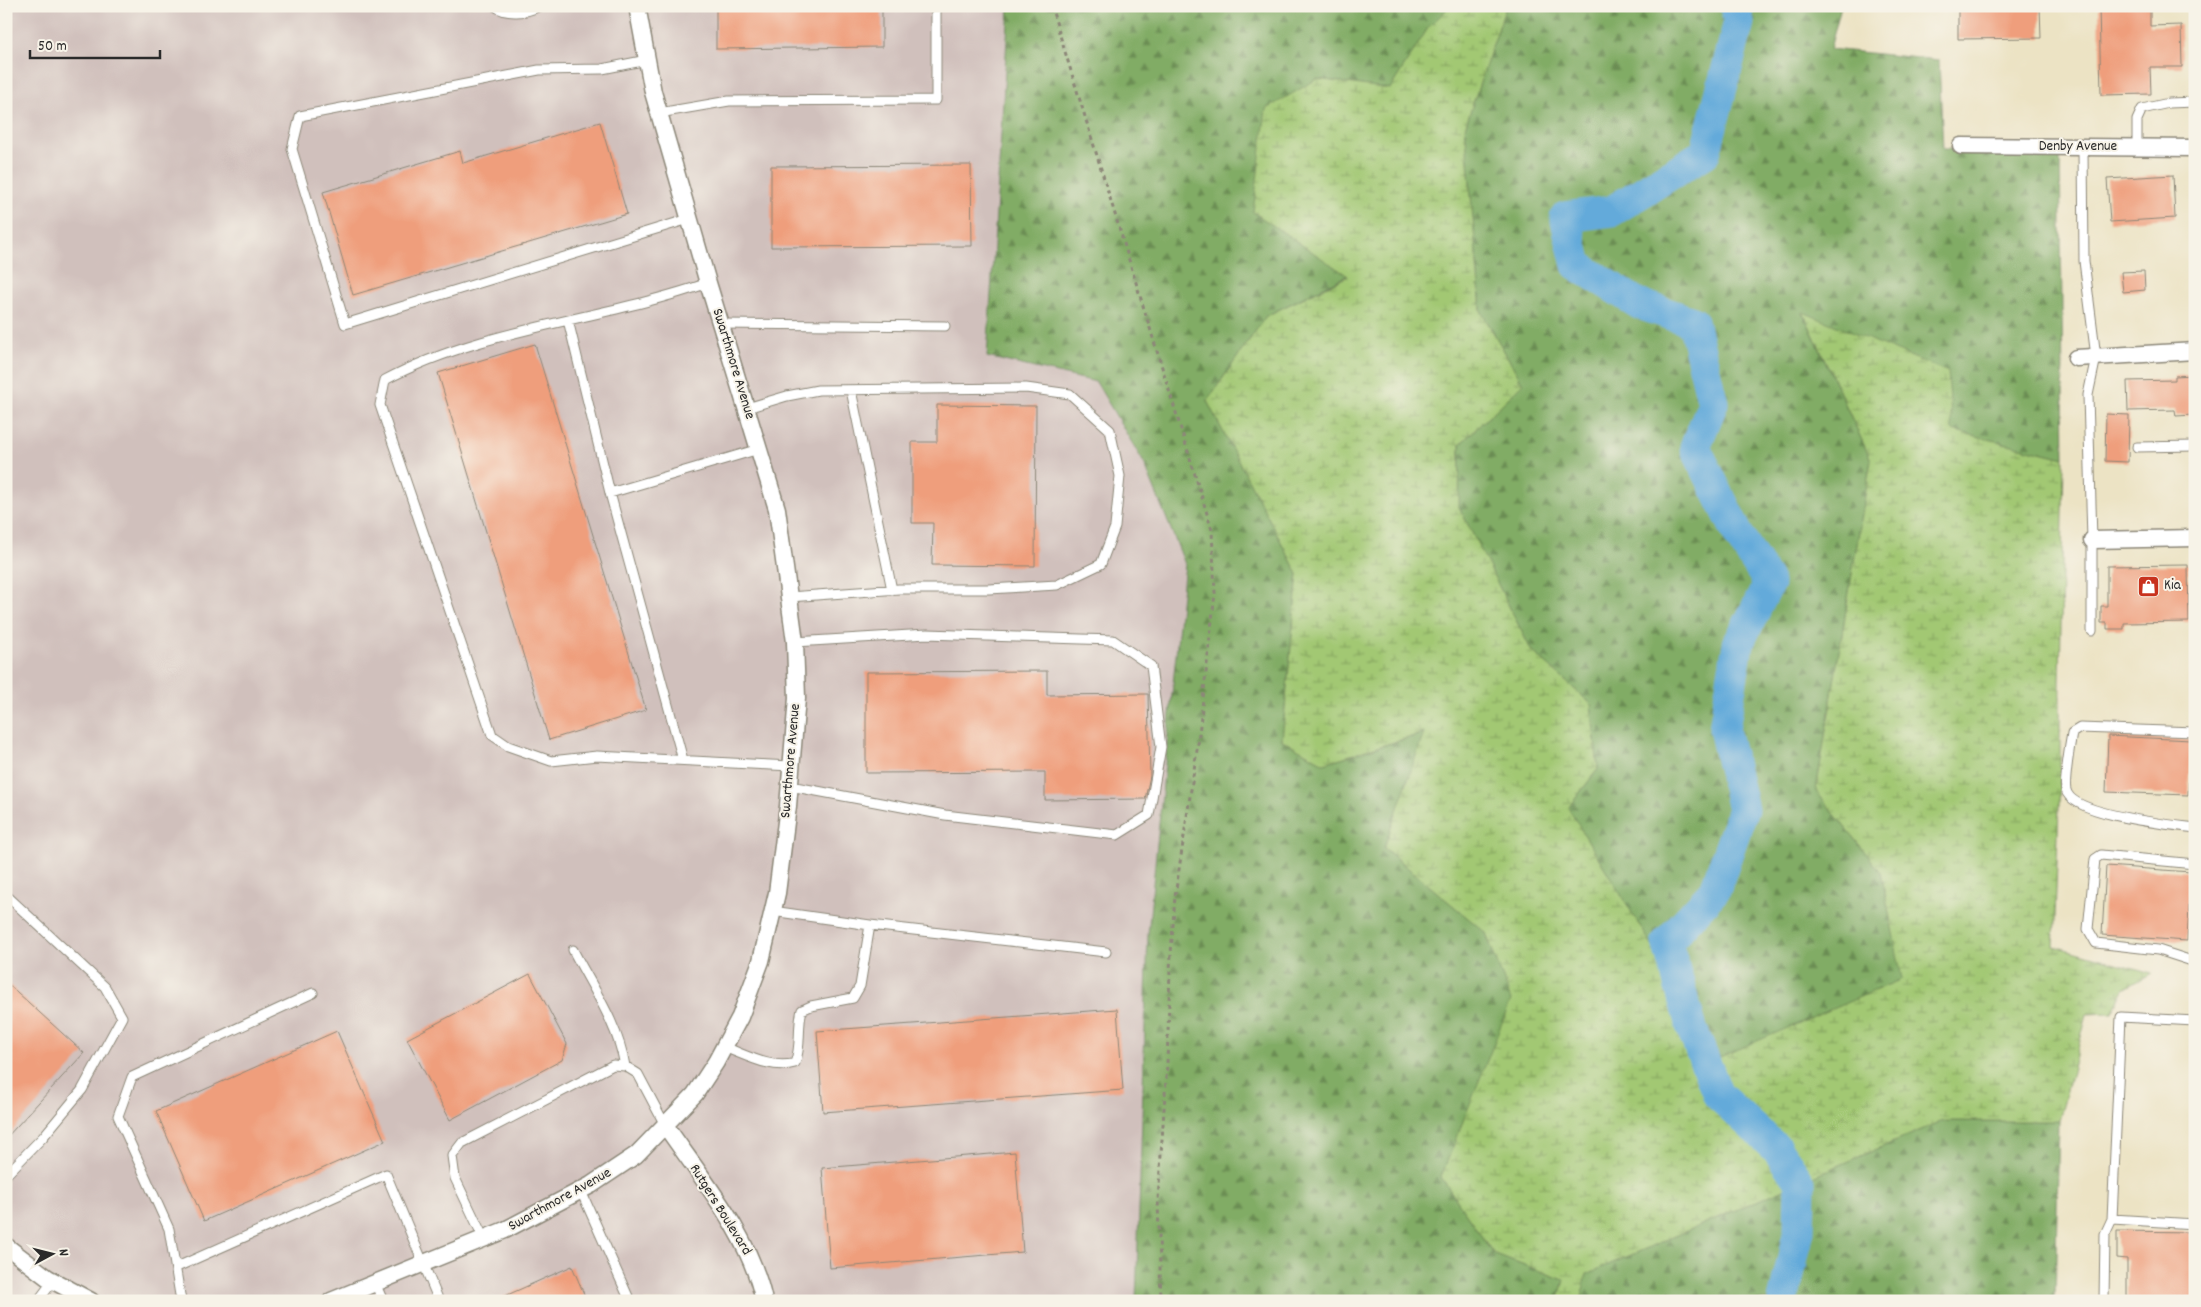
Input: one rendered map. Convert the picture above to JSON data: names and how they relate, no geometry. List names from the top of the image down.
{
  "streets": {
    "street": ["Denby Avenue", "Swarthmore Avenue", "Rutgers Boulevard"]
  },
  "crossings": [
    ["Swarthmore Avenue", "Rutgers Boulevard"]
  ],
  "places": {
    "shop": ["Kia"]
  },
  "scale_bar": "50 m",
  "north": "right"
}
